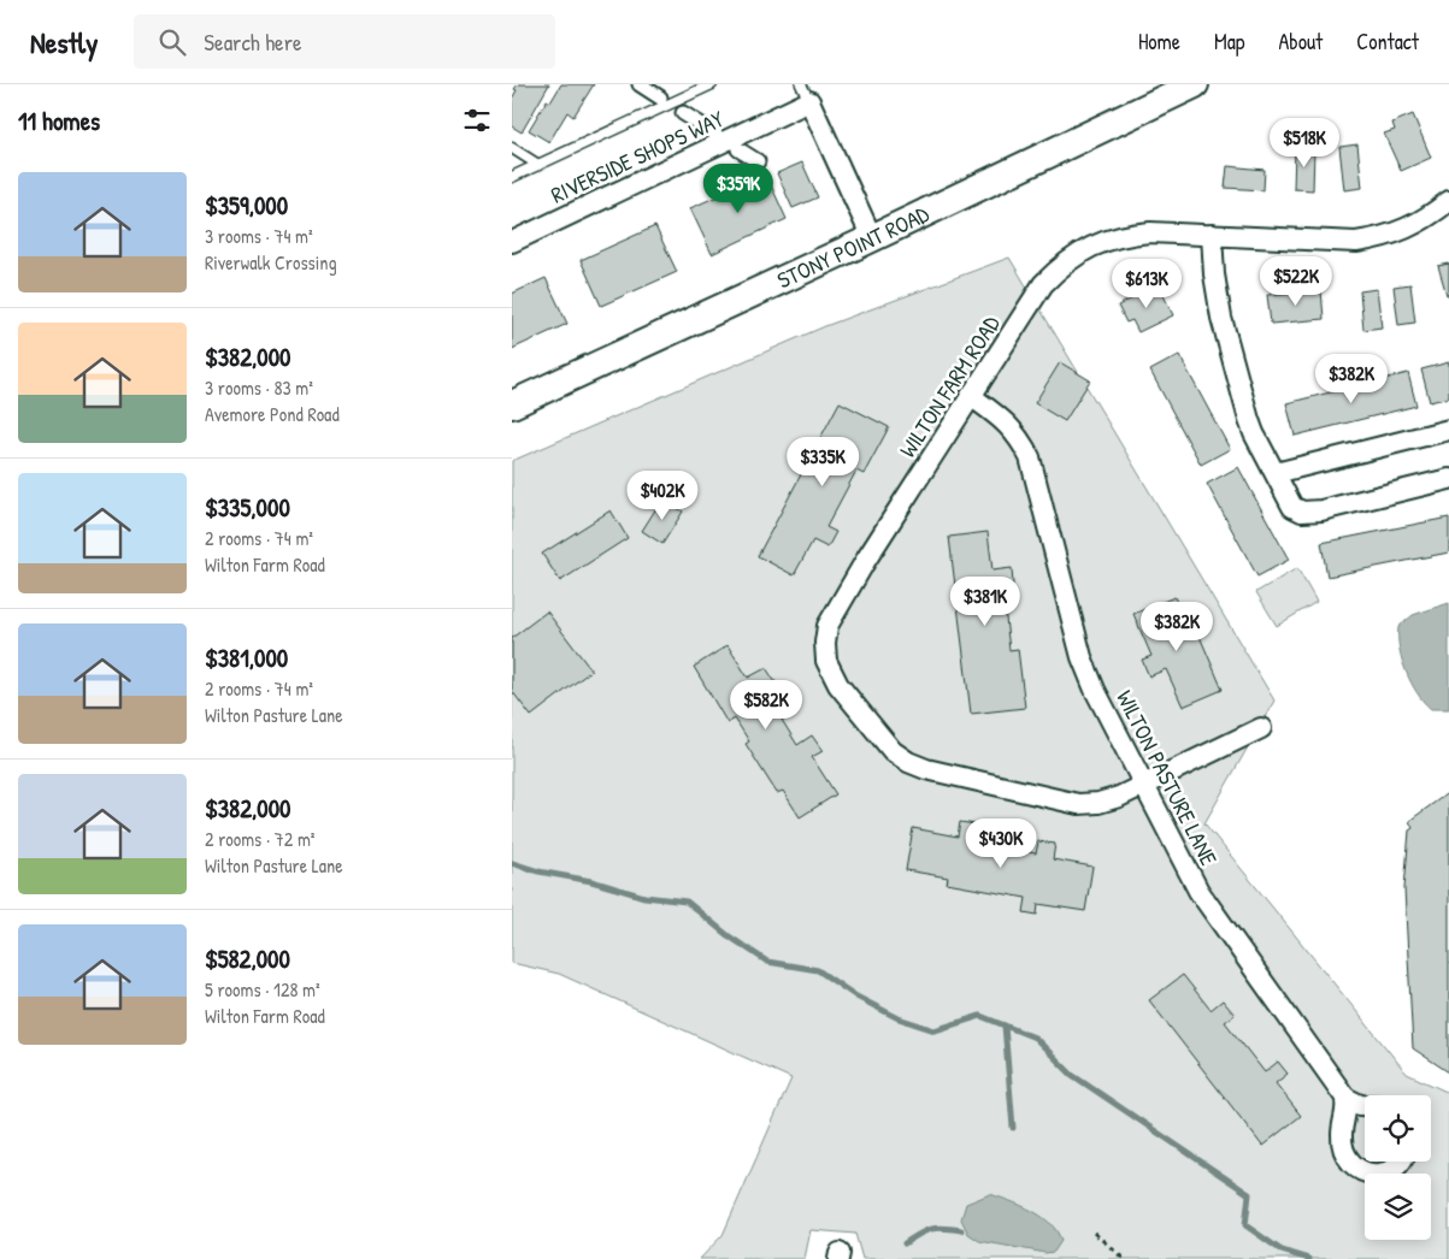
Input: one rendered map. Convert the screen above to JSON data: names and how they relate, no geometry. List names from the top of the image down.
{
  "streets": {
    "main road": ["STONY POINT ROAD"],
    "street": ["RIVERSIDE SHOPS WAY", "WILTON FARM ROAD", "WILTON PASTURE LANE"]
  },
  "crossings": [
    ["RIVERSIDE SHOPS WAY", "STONY POINT ROAD"],
    ["WILTON FARM ROAD", "WILTON PASTURE LANE"]
  ],
  "page": {
    "header": "Nestly",
    "search": "Search here",
    "nav": [
      "Home",
      "Map",
      "About",
      "Contact"
    ],
    "heading": "11 homes",
    "price": [
      "$518K",
      "$359K",
      "$522K",
      "$613K",
      "$382K",
      "$335K",
      "$402K",
      "$381K",
      "$382K",
      "$582K",
      "$430K"
    ],
    "list": [
      {
        "name": "$359,000",
        "note": "3 rooms · 74 m² · Riverwalk Crossing"
      },
      {
        "name": "$382,000",
        "note": "3 rooms · 83 m² · Avemore Pond Road"
      },
      {
        "name": "$335,000",
        "note": "2 rooms · 74 m² · Wilton Farm Road"
      },
      {
        "name": "$381,000",
        "note": "2 rooms · 74 m² · Wilton Pasture Lane"
      },
      {
        "name": "$382,000",
        "note": "2 rooms · 72 m² · Wilton Pasture Lane"
      },
      {
        "name": "$582,000",
        "note": "5 rooms · 128 m² · Wilton Farm Road"
      }
    ]
  }
}
